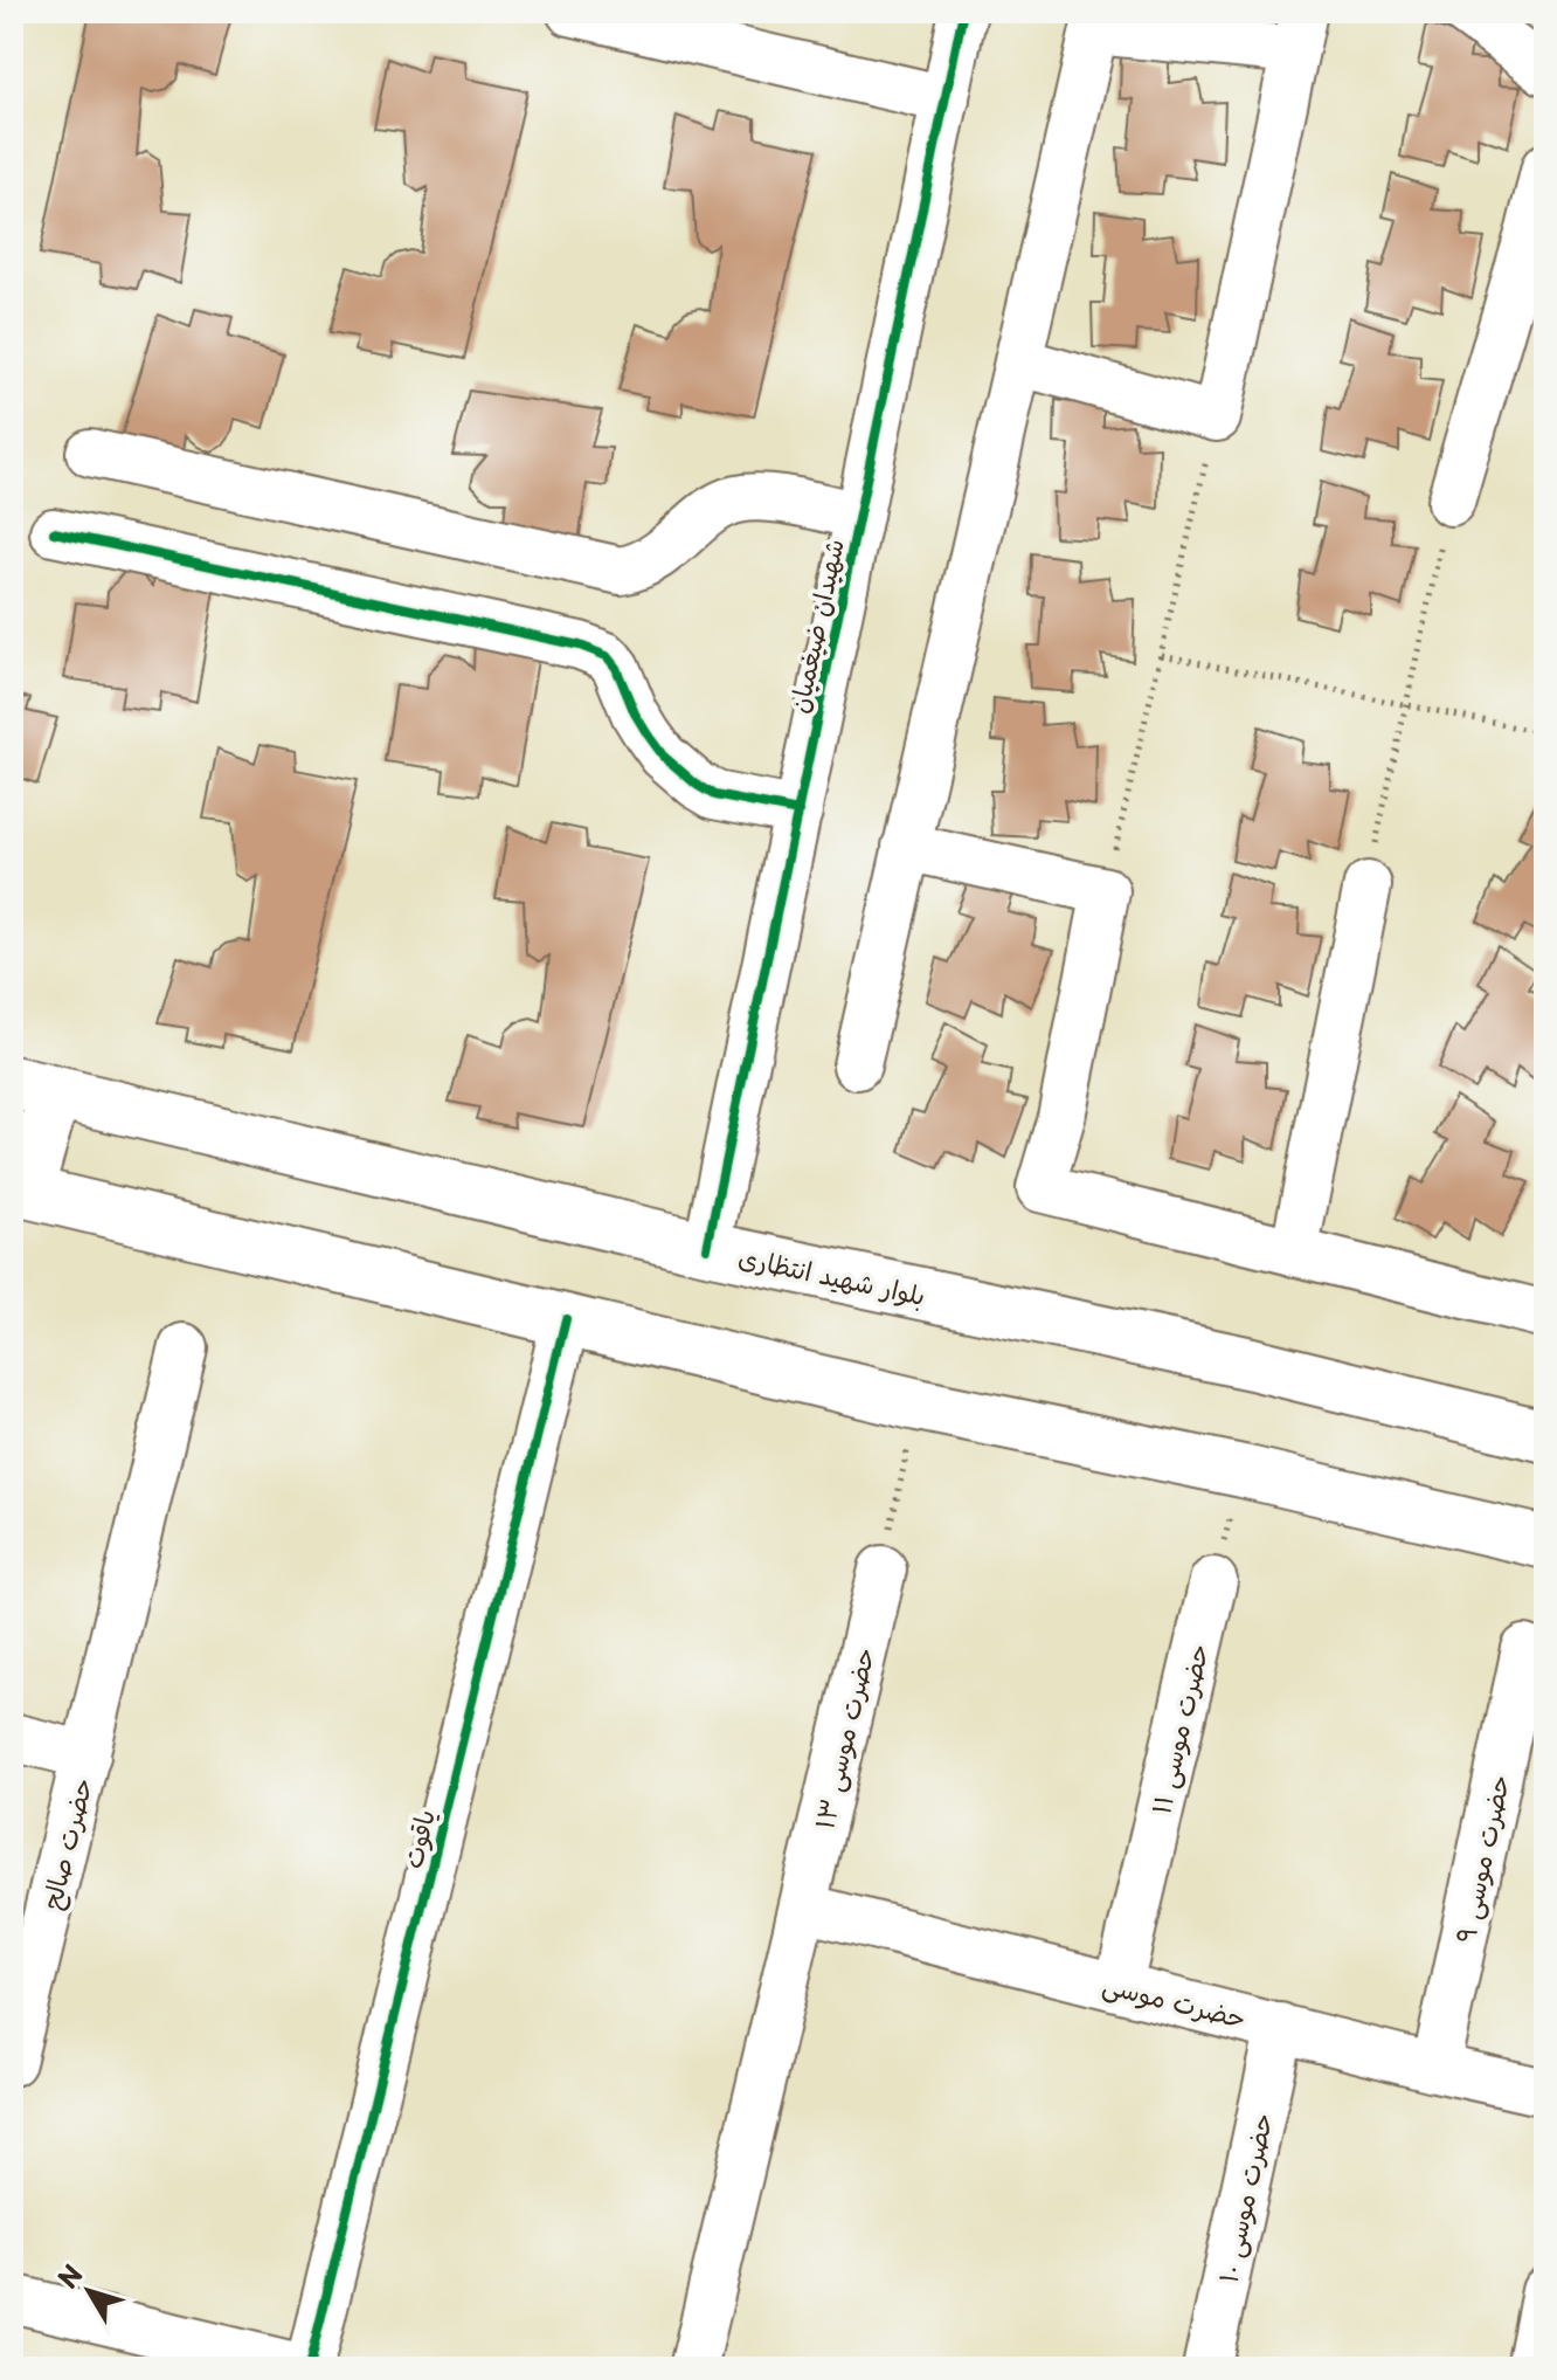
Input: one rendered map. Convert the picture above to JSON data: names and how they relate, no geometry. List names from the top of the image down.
{
  "streets": {
    "main road": ["بلوار شهید انتظاری"],
    "street": [
      "شهیدان ضیغمیان",
      "حضرت موسی ۱۱",
      "حضرت موسی ۱۳",
      "یاقوت",
      "حضرت صالح",
      "حضرت موسی ۹",
      "حضرت موسی",
      "حضرت موسی ۱۰"
    ]
  },
  "crossings": [
    ["شهیدان ضیغمیان", "بلوار شهید انتظاری"],
    ["حضرت موسی ۱۱", "حضرت موسی"],
    ["حضرت موسی ۱۳", "حضرت موسی"],
    ["حضرت موسی ۹", "حضرت موسی"],
    ["حضرت موسی", "حضرت موسی ۱۰"]
  ],
  "north": "top left"
}
